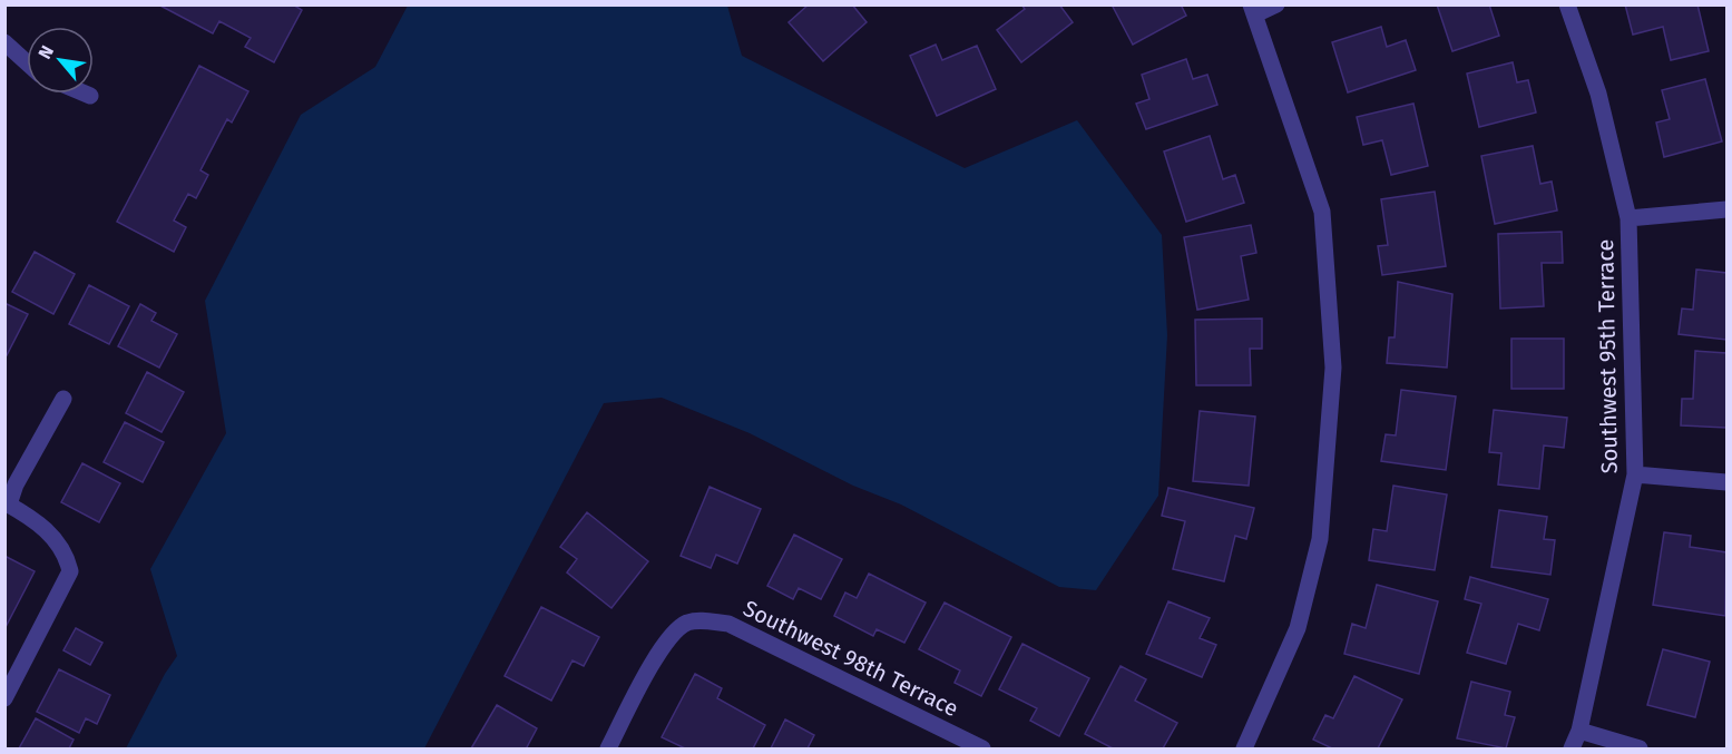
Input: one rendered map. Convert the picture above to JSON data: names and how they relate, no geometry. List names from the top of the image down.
{
  "streets": {
    "street": ["Southwest 95th Terrace", "Southwest 98th Terrace"]
  },
  "north": "top left"
}
